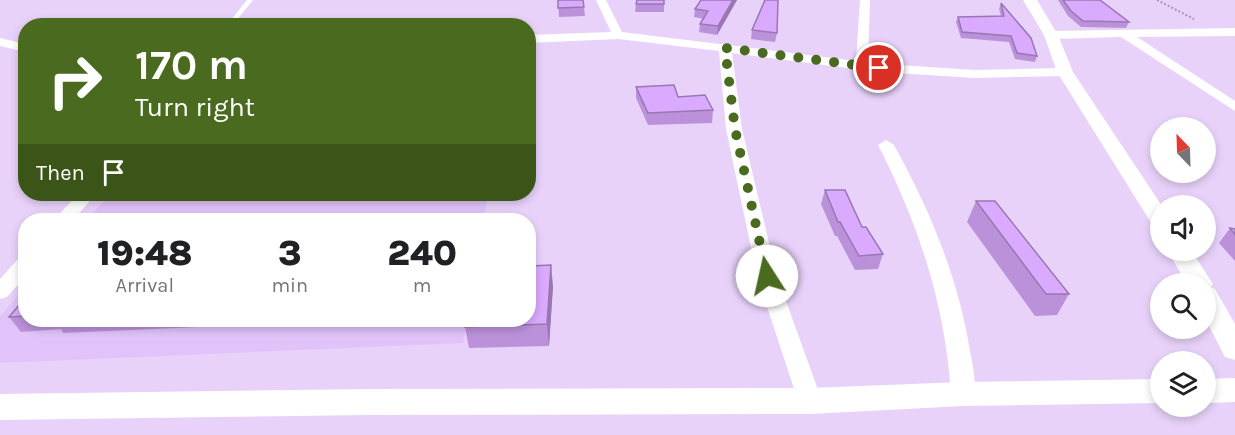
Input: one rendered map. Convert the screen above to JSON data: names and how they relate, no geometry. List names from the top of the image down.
{
  "north": "top left",
  "page": {
    "turn": ["170 m", "Turn right"],
    "then": "Then",
    "eta": [
      "19:48",
      "Arrival",
      "3",
      "min",
      "240",
      "m"
    ]
  }
}
